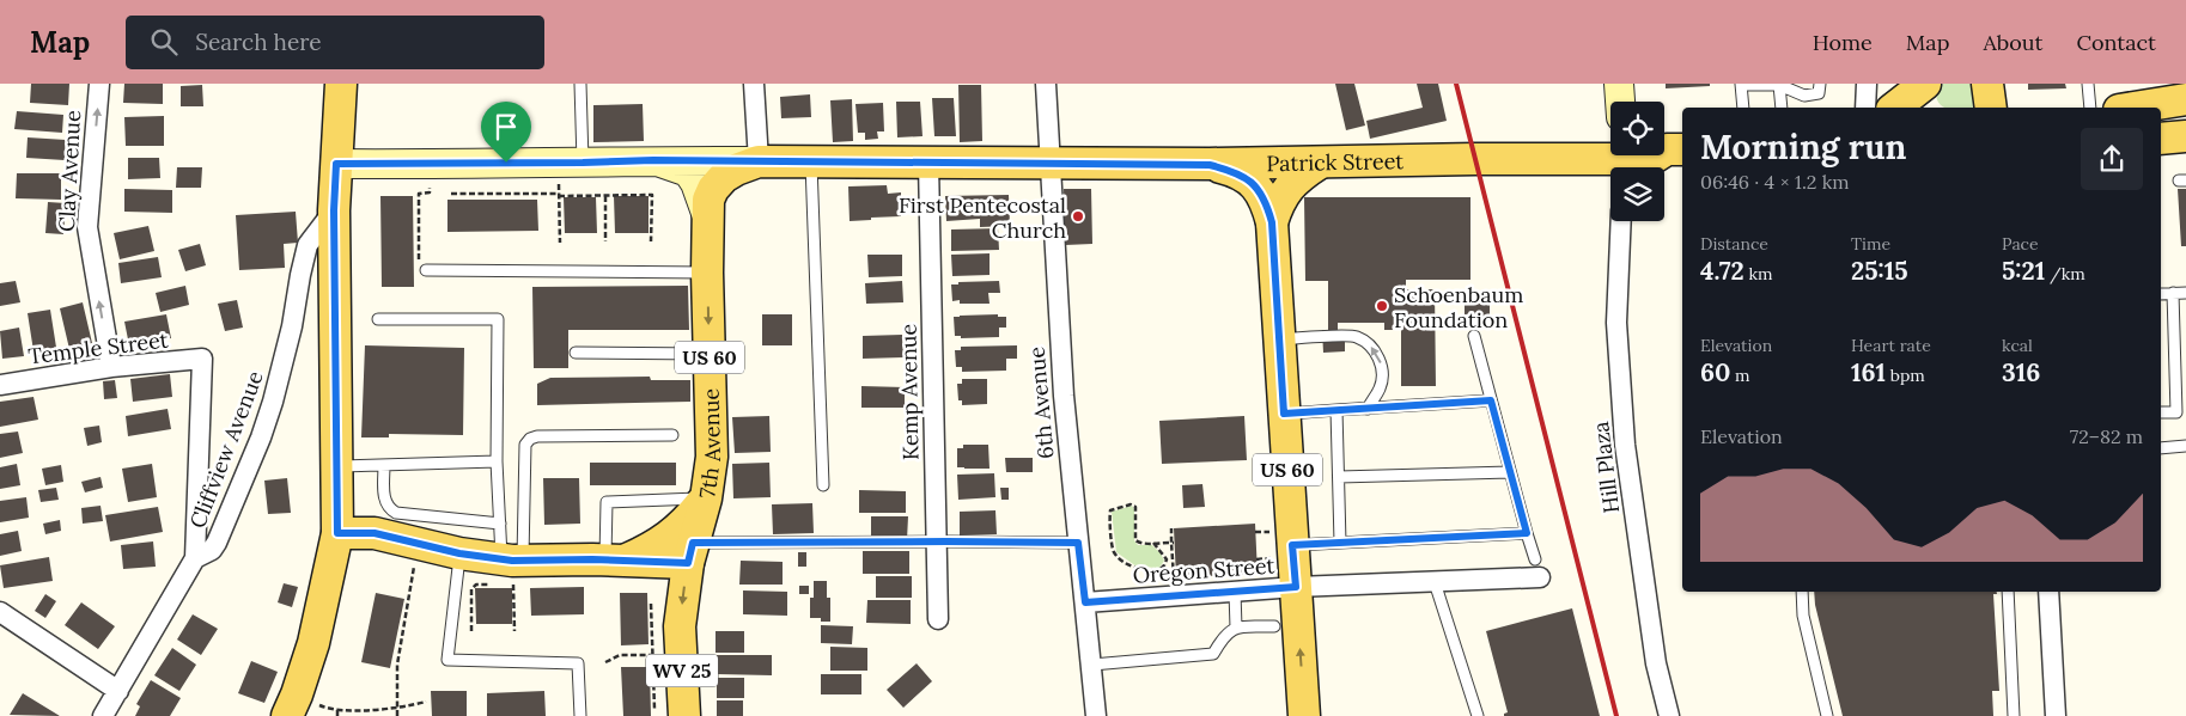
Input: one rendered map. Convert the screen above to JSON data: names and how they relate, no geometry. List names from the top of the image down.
{
  "streets": {
    "main road": [
      "Patrick Street",
      "US 60",
      "7th Avenue",
      "WV 25"
    ],
    "street": [
      "Clay Avenue",
      "Temple Street",
      "Kemp Avenue",
      "6th Avenue",
      "Cliffview Avenue",
      "Hill Plaza",
      "Oregon Street"
    ]
  },
  "crossings": [
    ["Patrick Street", "US 60"],
    ["Patrick Street", "Kemp Avenue"],
    ["Patrick Street", "6th Avenue"],
    ["Patrick Street", "7th Avenue"],
    ["Clay Avenue", "Temple Street"],
    ["Temple Street", "Cliffview Avenue"],
    ["US 60", "7th Avenue"],
    ["US 60", "Oregon Street"],
    ["6th Avenue", "Oregon Street"]
  ],
  "one_way": ["Clay Avenue", "7th Avenue"],
  "places": ["First Pentecostal Church", "Schoenbaum Foundation"],
  "page": {
    "header": "Map",
    "search": "Search here",
    "nav": [
      "Home",
      "Map",
      "About",
      "Contact"
    ],
    "heading": ["Morning run", "06:46 · 4 × 1.2 km"],
    "stats": [
      ["Distance", "4.72 km"],
      ["Time", "25:15"],
      ["Pace", "5:21 /km"],
      ["Elevation", "60 m"],
      ["Heart rate", "161 bpm"],
      ["kcal", "316"]
    ],
    "chart": ["Elevation", "72–82 m"]
  }
}
